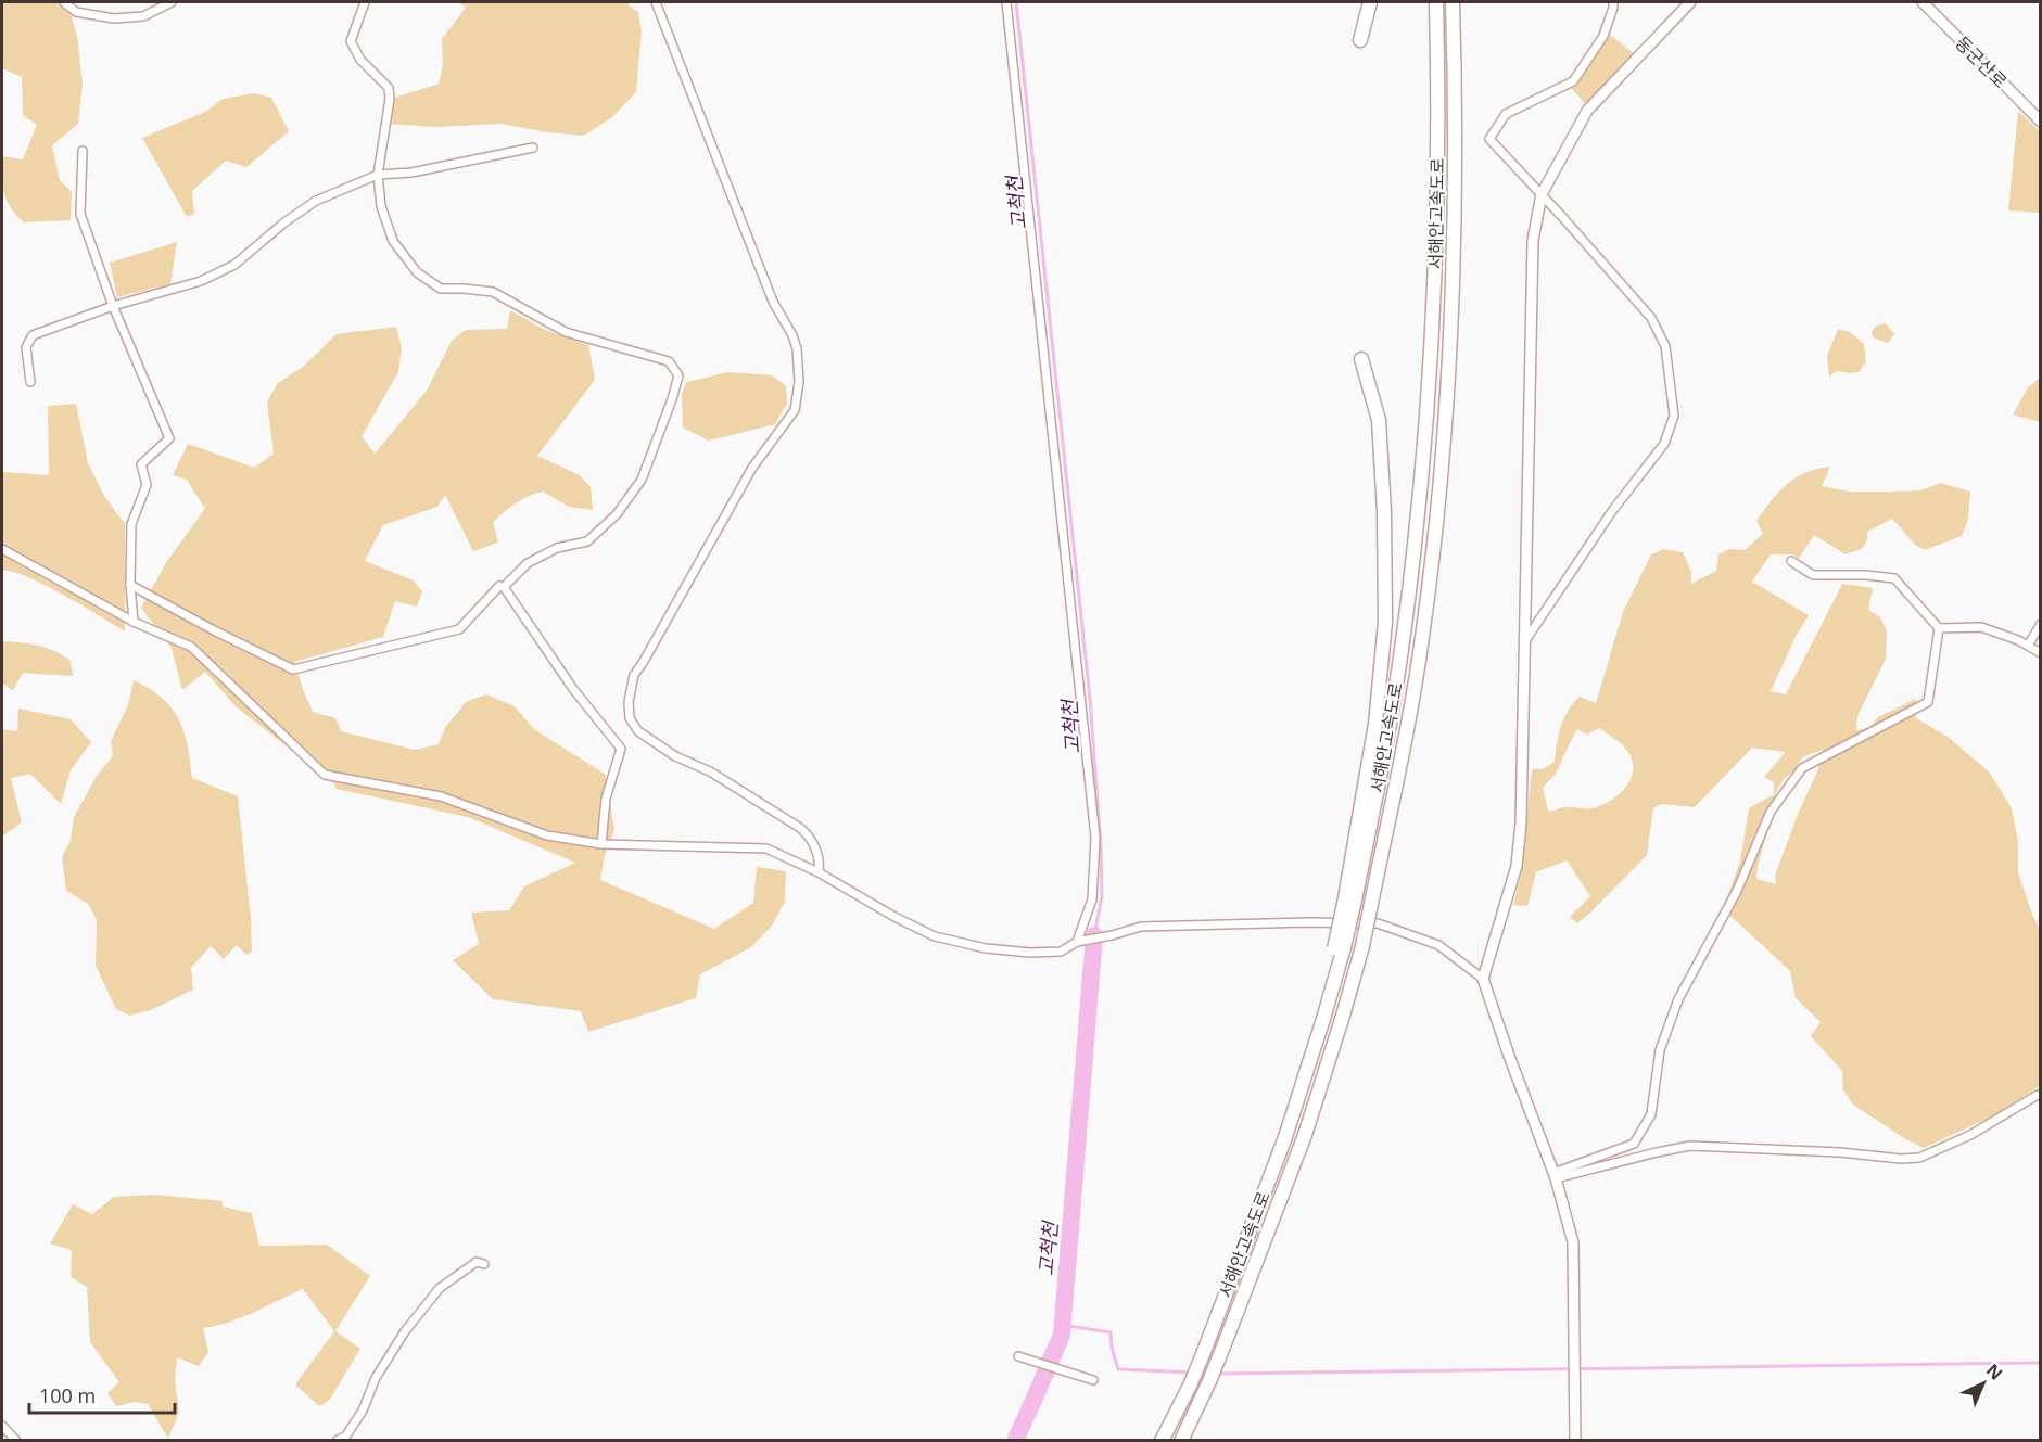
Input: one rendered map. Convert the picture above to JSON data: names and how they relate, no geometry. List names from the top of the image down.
{
  "streets": {
    "highway": ["서해안고속도로"],
    "street": ["동군산로"]
  },
  "water": ["고척천"],
  "scale_bar": "100 m",
  "north": "top right"
}
